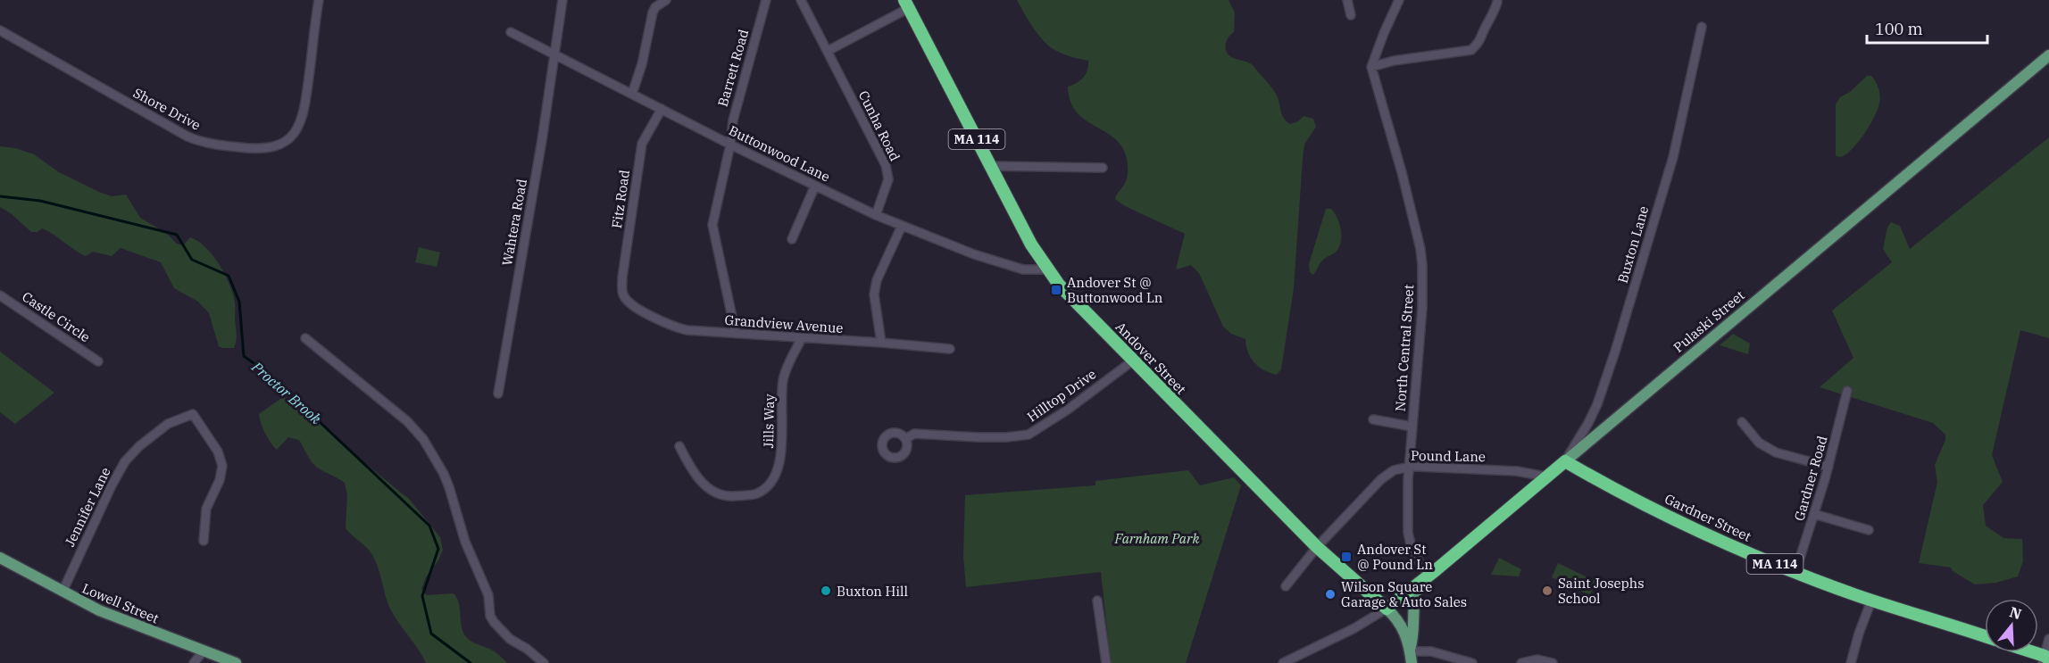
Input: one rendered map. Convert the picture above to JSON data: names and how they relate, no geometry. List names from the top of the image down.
{
  "streets": {
    "highway": [
      "MA 114",
      "Pulaski Street",
      "Andover Street",
      "Gardner Street"
    ],
    "main road": ["Lowell Street"],
    "street": [
      "Barrett Road",
      "Shore Drive",
      "Cunha Road",
      "Buttonwood Lane",
      "Fitz Road",
      "Wahtera Road",
      "Buxton Lane",
      "Castle Circle",
      "Grandview Avenue",
      "North Central Street",
      "Hilltop Drive",
      "Jills Way",
      "Pound Lane",
      "Gardner Road",
      "Jennifer Lane"
    ]
  },
  "crossings": [
    ["Barrett Road", "Buttonwood Lane"],
    ["Barrett Road", "Grandview Avenue"],
    ["Cunha Road", "Buttonwood Lane"],
    ["Buttonwood Lane", "Fitz Road"],
    ["Buttonwood Lane", "Wahtera Road"],
    ["Buttonwood Lane", "Andover Street"],
    ["Fitz Road", "Grandview Avenue"],
    ["Buxton Lane", "Pulaski Street"],
    ["Buxton Lane", "Gardner Street"],
    ["Pulaski Street", "North Central Street"],
    ["Pulaski Street", "Andover Street"],
    ["Pulaski Street", "Pound Lane"],
    ["Pulaski Street", "Gardner Street"],
    ["Grandview Avenue", "Jills Way"],
    ["North Central Street", "Pound Lane"],
    ["Andover Street", "Hilltop Drive"],
    ["Andover Street", "Pound Lane"],
    ["Gardner Road", "Gardner Street"],
    ["Jennifer Lane", "Lowell Street"]
  ],
  "water": ["Proctor Brook"],
  "parks": ["Farnham Park"],
  "places": {
    "transit": ["Andover St @ Buttonwood Ln", "Andover St @ Pound Ln"],
    "other": ["Buxton Hill", "Saint Josephs School", "Wilson Square Garage & Auto Sales"]
  },
  "scale_bar": "100 m",
  "north": "top"
}
